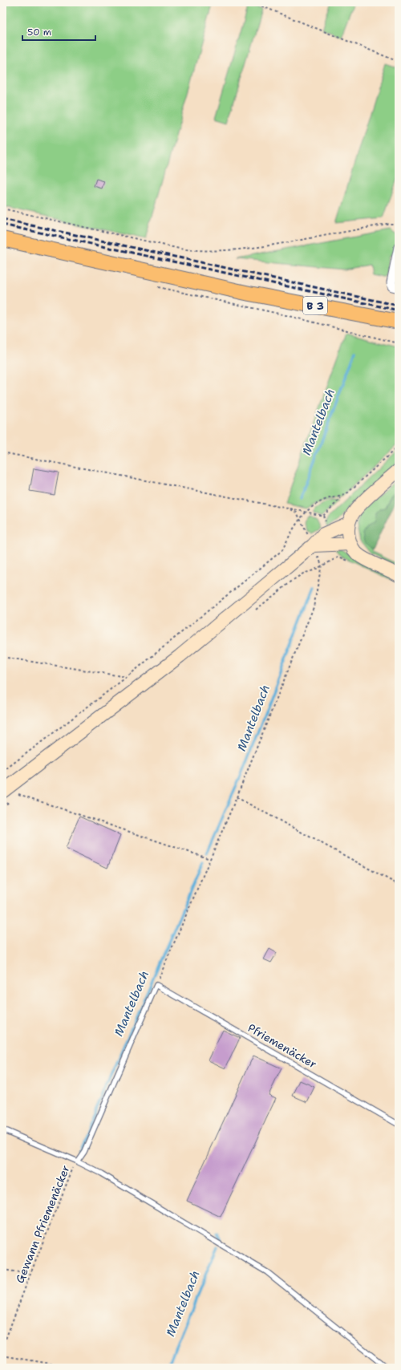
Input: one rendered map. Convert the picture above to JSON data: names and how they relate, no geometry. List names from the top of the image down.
{
  "streets": {
    "main road": ["B 3"],
    "lane": ["Pfriemenäcker"],
    "path": ["Gewann Pfriemenäcker"]
  },
  "water": ["Mantelbach"],
  "scale_bar": "50 m"
}
